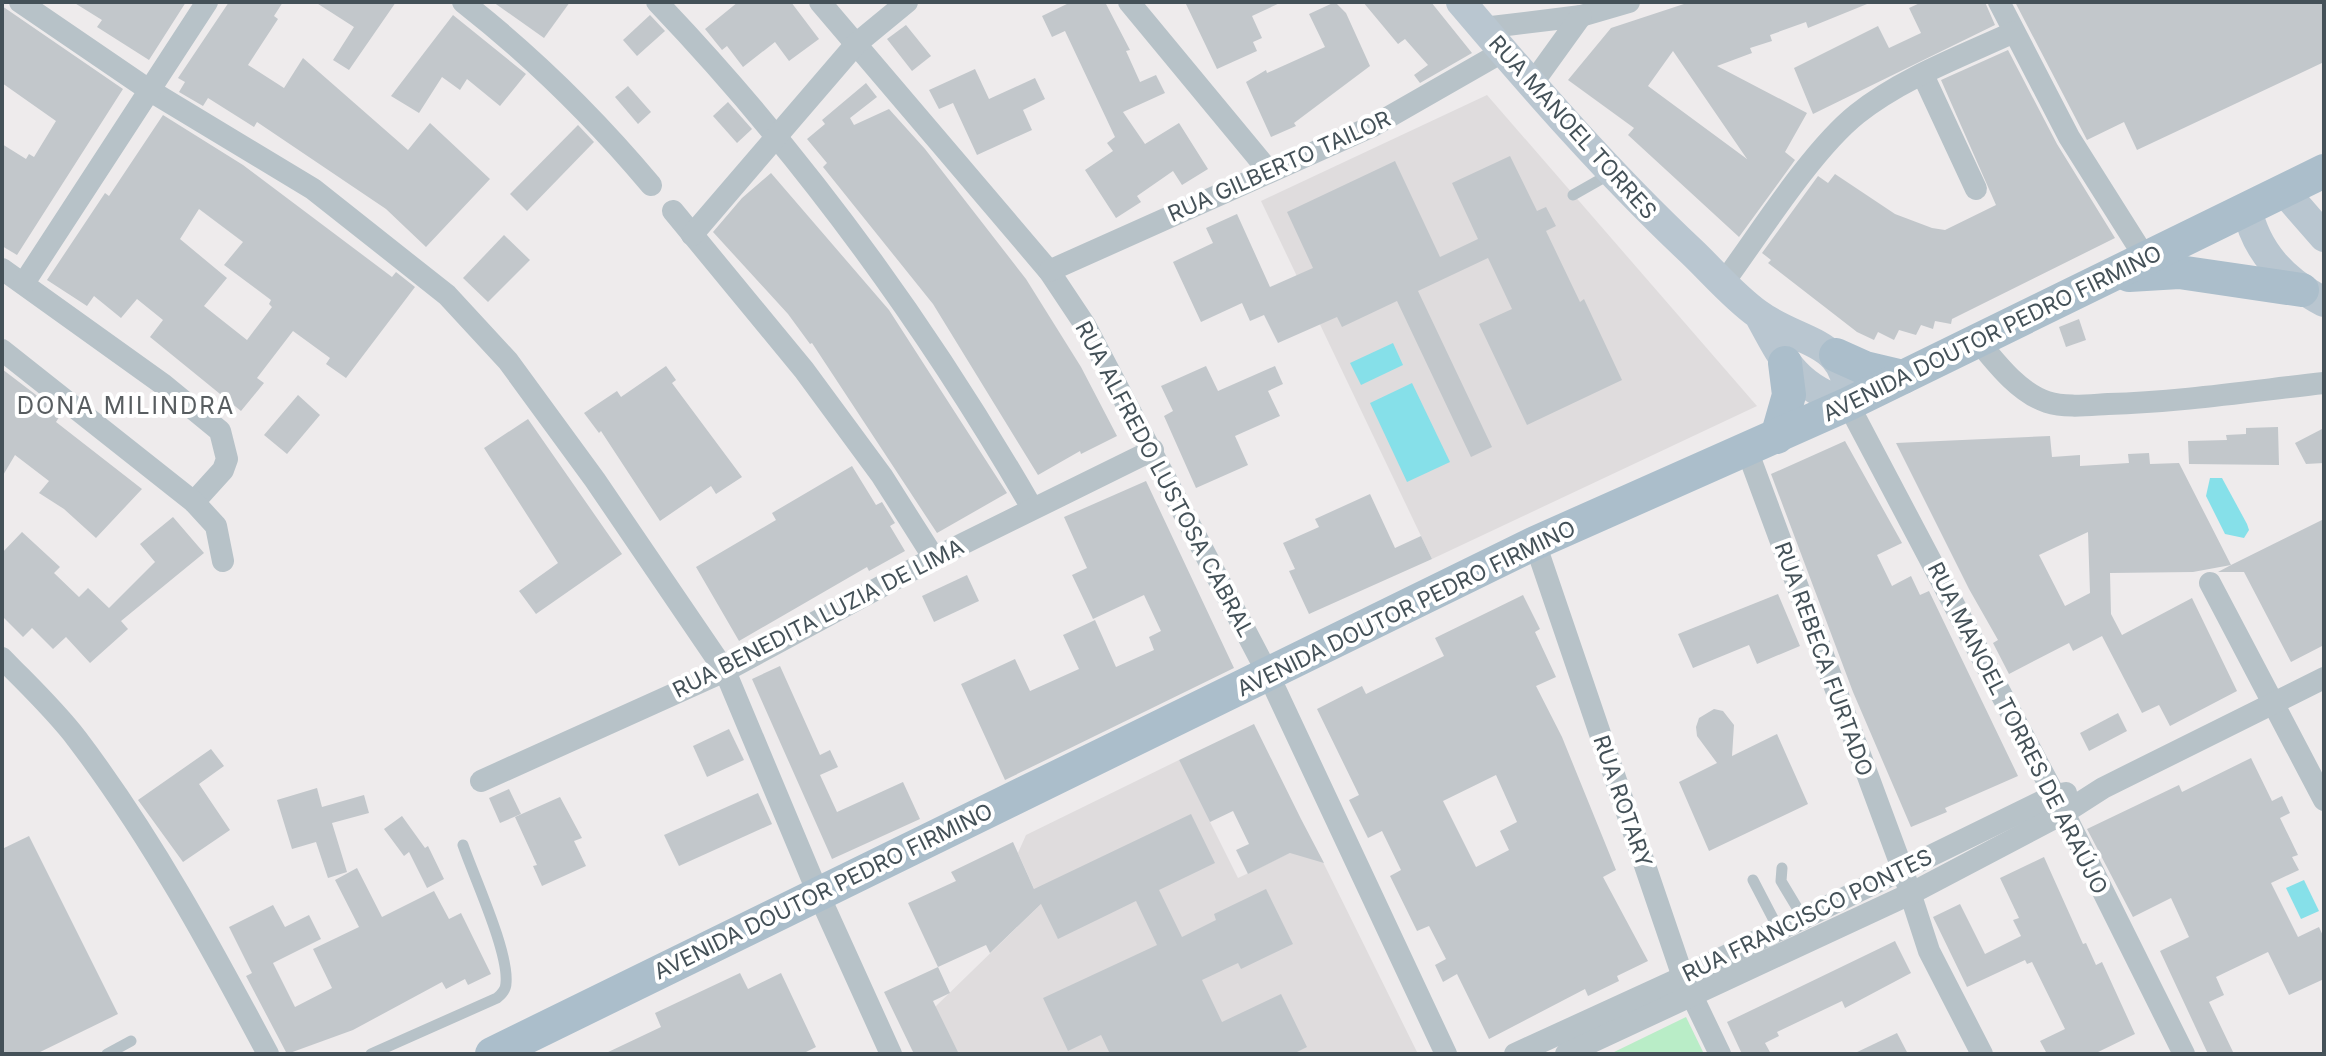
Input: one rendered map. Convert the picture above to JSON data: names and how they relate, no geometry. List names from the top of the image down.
{
  "streets": {
    "main road": ["RUA MANOEL TORRES", "AVENIDA DOUTOR PEDRO FIRMINO"],
    "street": [
      "RUA GILBERTO TAILOR",
      "RUA ALFREDO LUSTOSA CABRAL",
      "RUA BENEDITA LUZIA DE LIMA",
      "RUA REBECA FURTADO",
      "RUA MANOEL TORRES DE ARAÚJO",
      "RUA ROTARY",
      "RUA FRANCISCO PONTES"
    ]
  },
  "crossings": [
    ["RUA MANOEL TORRES", "RUA GILBERTO TAILOR"],
    ["RUA MANOEL TORRES", "AVENIDA DOUTOR PEDRO FIRMINO"],
    ["RUA MANOEL TORRES", "RUA MANOEL TORRES DE ARAÚJO"],
    ["RUA GILBERTO TAILOR", "RUA ALFREDO LUSTOSA CABRAL"],
    ["AVENIDA DOUTOR PEDRO FIRMINO", "RUA ALFREDO LUSTOSA CABRAL"],
    ["AVENIDA DOUTOR PEDRO FIRMINO", "RUA REBECA FURTADO"],
    ["AVENIDA DOUTOR PEDRO FIRMINO", "RUA MANOEL TORRES DE ARAÚJO"],
    ["AVENIDA DOUTOR PEDRO FIRMINO", "RUA ROTARY"],
    ["RUA ALFREDO LUSTOSA CABRAL", "RUA BENEDITA LUZIA DE LIMA"],
    ["RUA REBECA FURTADO", "RUA FRANCISCO PONTES"],
    ["RUA MANOEL TORRES DE ARAÚJO", "RUA FRANCISCO PONTES"],
    ["RUA ROTARY", "RUA FRANCISCO PONTES"]
  ],
  "districts": ["DONA MILINDRA"]
}
